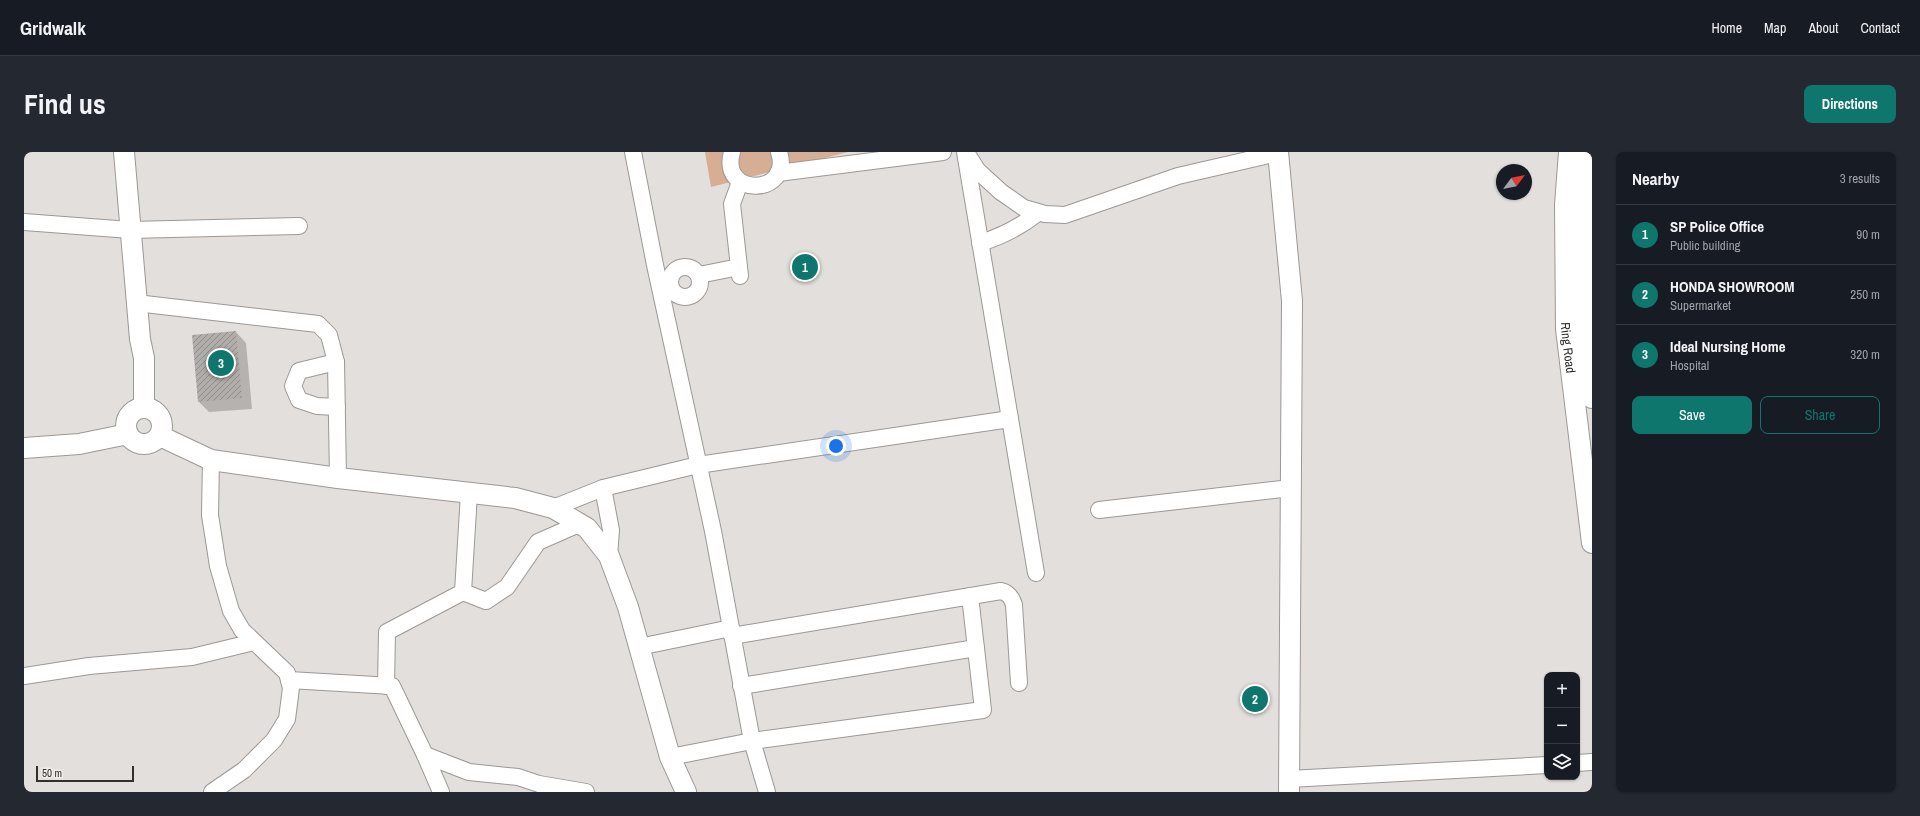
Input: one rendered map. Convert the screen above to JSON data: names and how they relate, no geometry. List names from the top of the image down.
{
  "streets": {
    "main road": ["Ring Road"]
  },
  "scale_bar": "50 m",
  "north": "top right",
  "page": {
    "header": "Gridwalk",
    "nav": [
      "Home",
      "Map",
      "About",
      "Contact"
    ],
    "title": "Find us",
    "buttons": [
      "Directions",
      ["Save", "Share"]
    ],
    "heading": ["Nearby", "3 results"],
    "list": [
      {
        "mark": "1",
        "name": "SP Police Office",
        "note": "Public building",
        "value": "90 m"
      },
      {
        "mark": "2",
        "name": "HONDA SHOWROOM",
        "note": "Supermarket",
        "value": "250 m"
      },
      {
        "mark": "3",
        "name": "Ideal Nursing Home",
        "note": "Hospital",
        "value": "320 m"
      }
    ],
    "pins": ["1", "3", "2"],
    "map_buttons": ["+", "−"],
    "scale": "50 m"
  }
}
